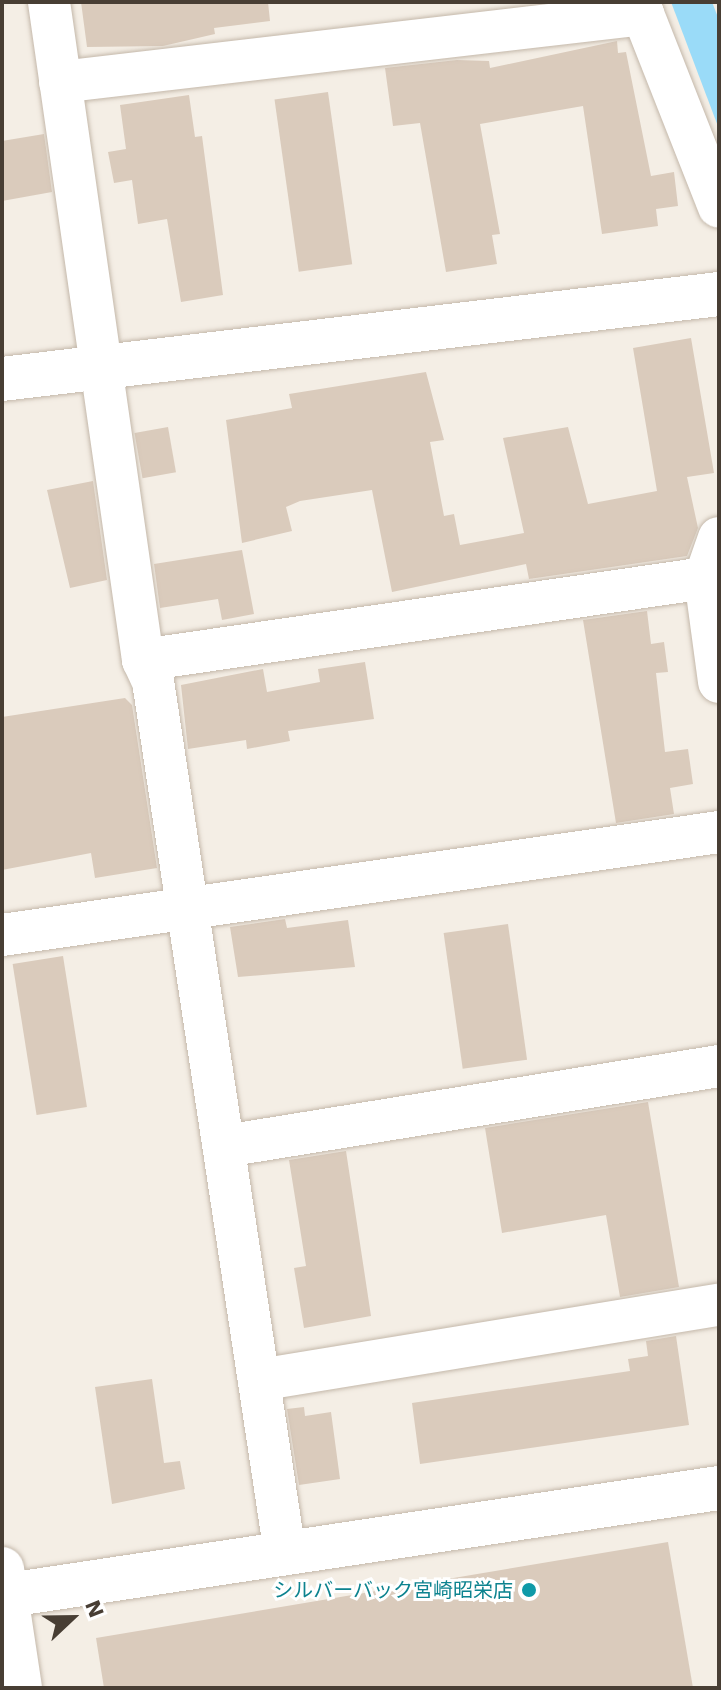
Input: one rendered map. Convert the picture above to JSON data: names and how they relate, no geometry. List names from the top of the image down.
{
  "places": ["シルバーバック宮崎昭栄店"],
  "north": "right"
}
